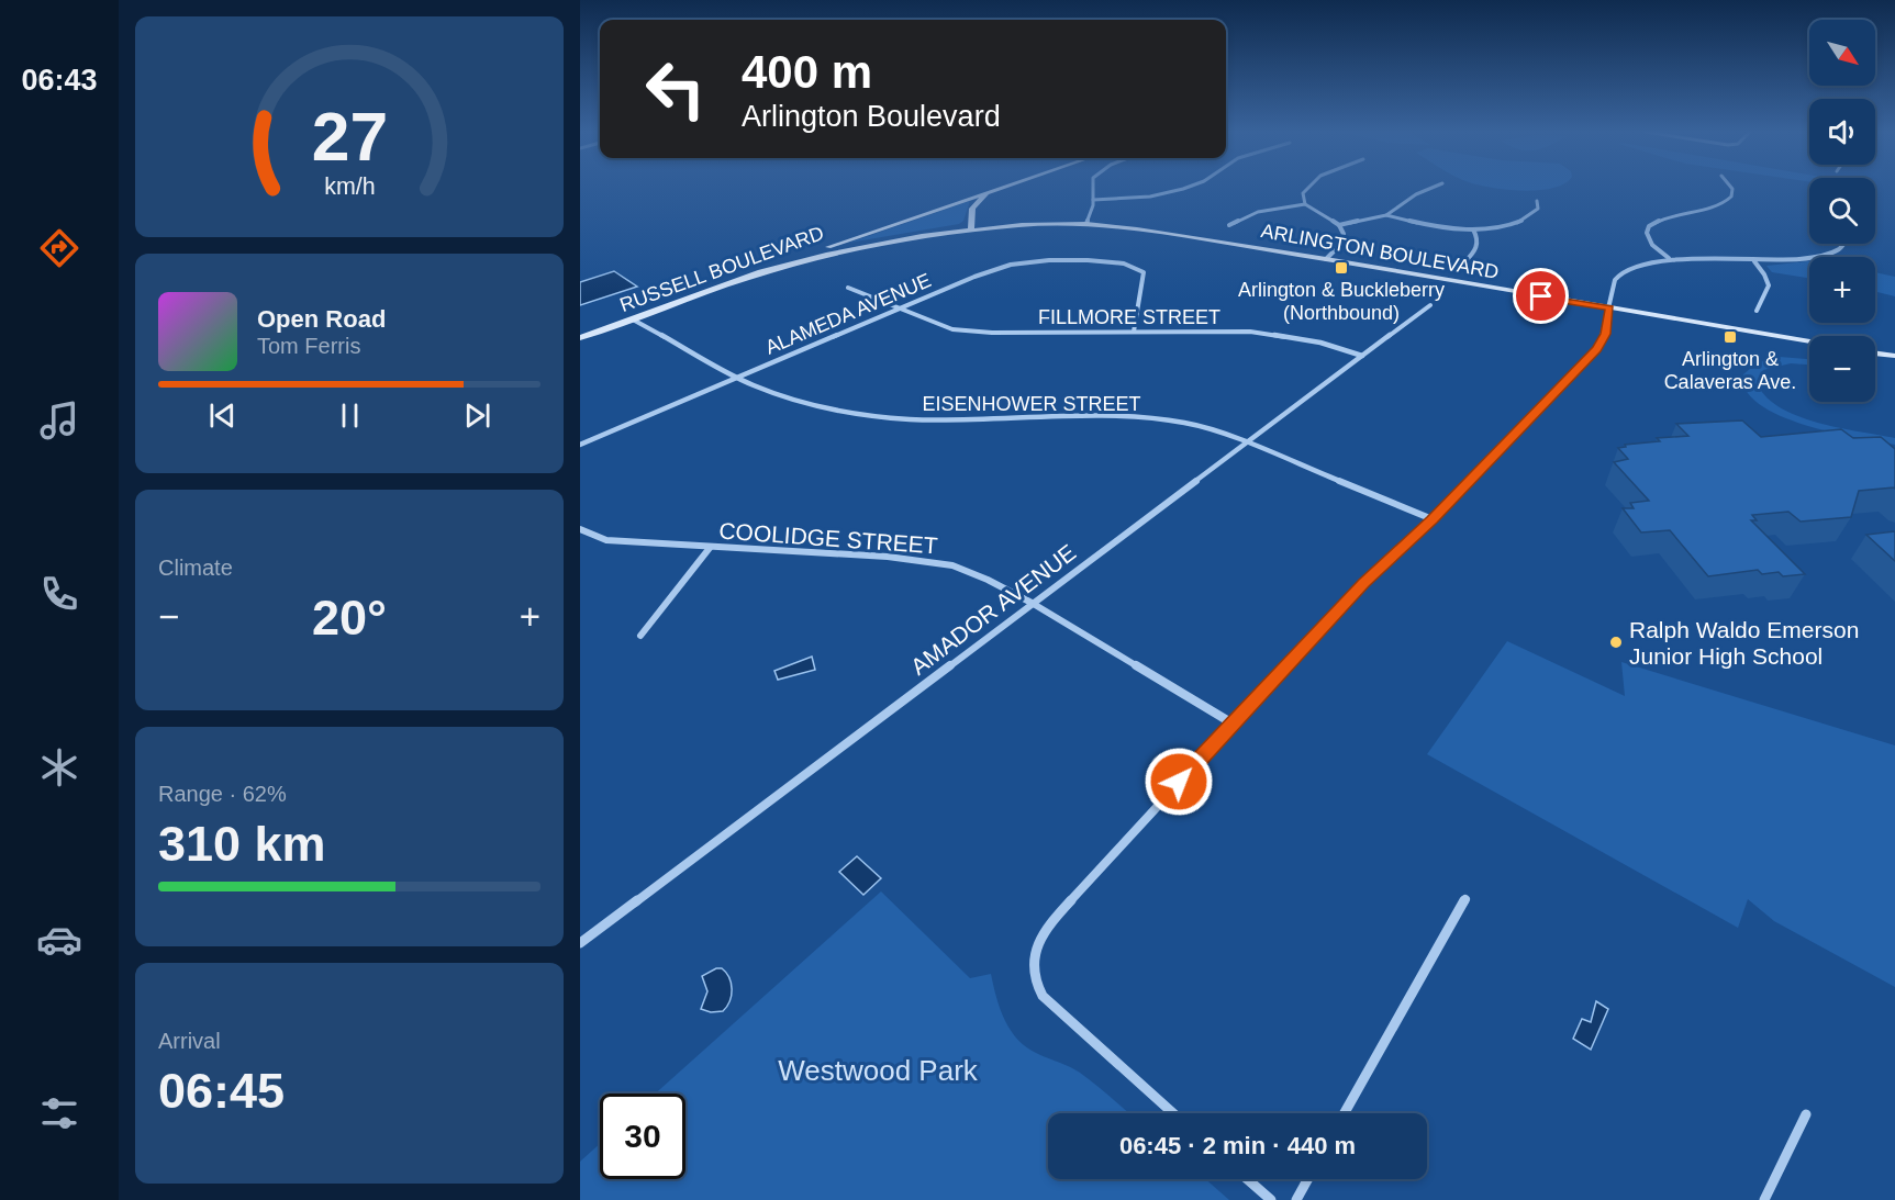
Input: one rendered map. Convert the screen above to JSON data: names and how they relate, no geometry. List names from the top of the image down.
{
  "streets": {
    "main road": ["ARLINGTON BOULEVARD", "RUSSELL BOULEVARD"],
    "street": [
      "ALAMEDA AVENUE",
      "FILLMORE STREET",
      "EISENHOWER STREET",
      "COOLIDGE STREET",
      "AMADOR AVENUE"
    ]
  },
  "crossings": [
    ["ARLINGTON BOULEVARD", "RUSSELL BOULEVARD"],
    ["RUSSELL BOULEVARD", "EISENHOWER STREET"],
    ["ALAMEDA AVENUE", "FILLMORE STREET"],
    ["ALAMEDA AVENUE", "EISENHOWER STREET"],
    ["FILLMORE STREET", "AMADOR AVENUE"],
    ["EISENHOWER STREET", "AMADOR AVENUE"],
    ["COOLIDGE STREET", "AMADOR AVENUE"]
  ],
  "parks": ["Westwood Park"],
  "places": {
    "transit": ["Arlington & Buckleberry (Northbound)", "Arlington & Calaveras Ave."],
    "other": ["Ralph Waldo Emerson Junior High School"]
  },
  "north": "bottom right",
  "page": {
    "tabs": "06:43",
    "map_buttons": ["+", "−"],
    "turn": ["400 m", "Arlington Boulevard"],
    "song": ["Open Road", "Tom Ferris"],
    "tile": [
      "Climate",
      ["Range · 62%", "310 km"],
      ["Arrival", "06:45"]
    ],
    "heat": ["−", "20°", "+"],
    "limit": "30",
    "trip": "06:45 · 2 min · 440 m",
    "gauge": ["27", "km/h"]
  }
}
